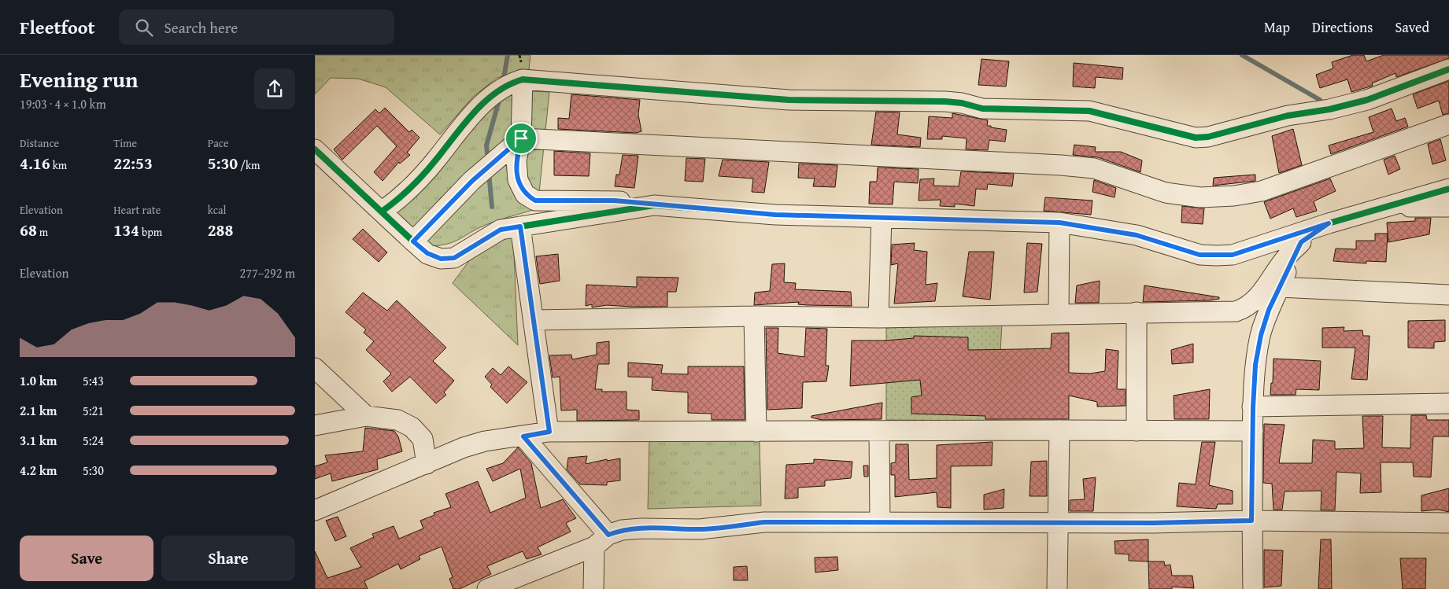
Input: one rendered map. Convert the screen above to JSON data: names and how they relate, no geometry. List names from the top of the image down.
{
  "page": {
    "header": "Fleetfoot",
    "search": "Search here",
    "nav": ["Map", "Directions", "Saved"],
    "heading": ["Evening run", "19:03 · 4 × 1.0 km"],
    "stats": [
      ["Distance", "4.16 km"],
      ["Time", "22:53"],
      ["Pace", "5:30 /km"],
      ["Elevation", "68 m"],
      ["Heart rate", "134 bpm"],
      ["kcal", "288"]
    ],
    "chart": ["Elevation", "277–292 m"],
    "list": [
      {
        "name": "1.0 km",
        "note": "5:43"
      },
      {
        "name": "2.1 km",
        "note": "5:21"
      },
      {
        "name": "3.1 km",
        "note": "5:24"
      },
      {
        "name": "4.2 km",
        "note": "5:30"
      }
    ],
    "buttons": ["Save", "Share"]
  }
}
